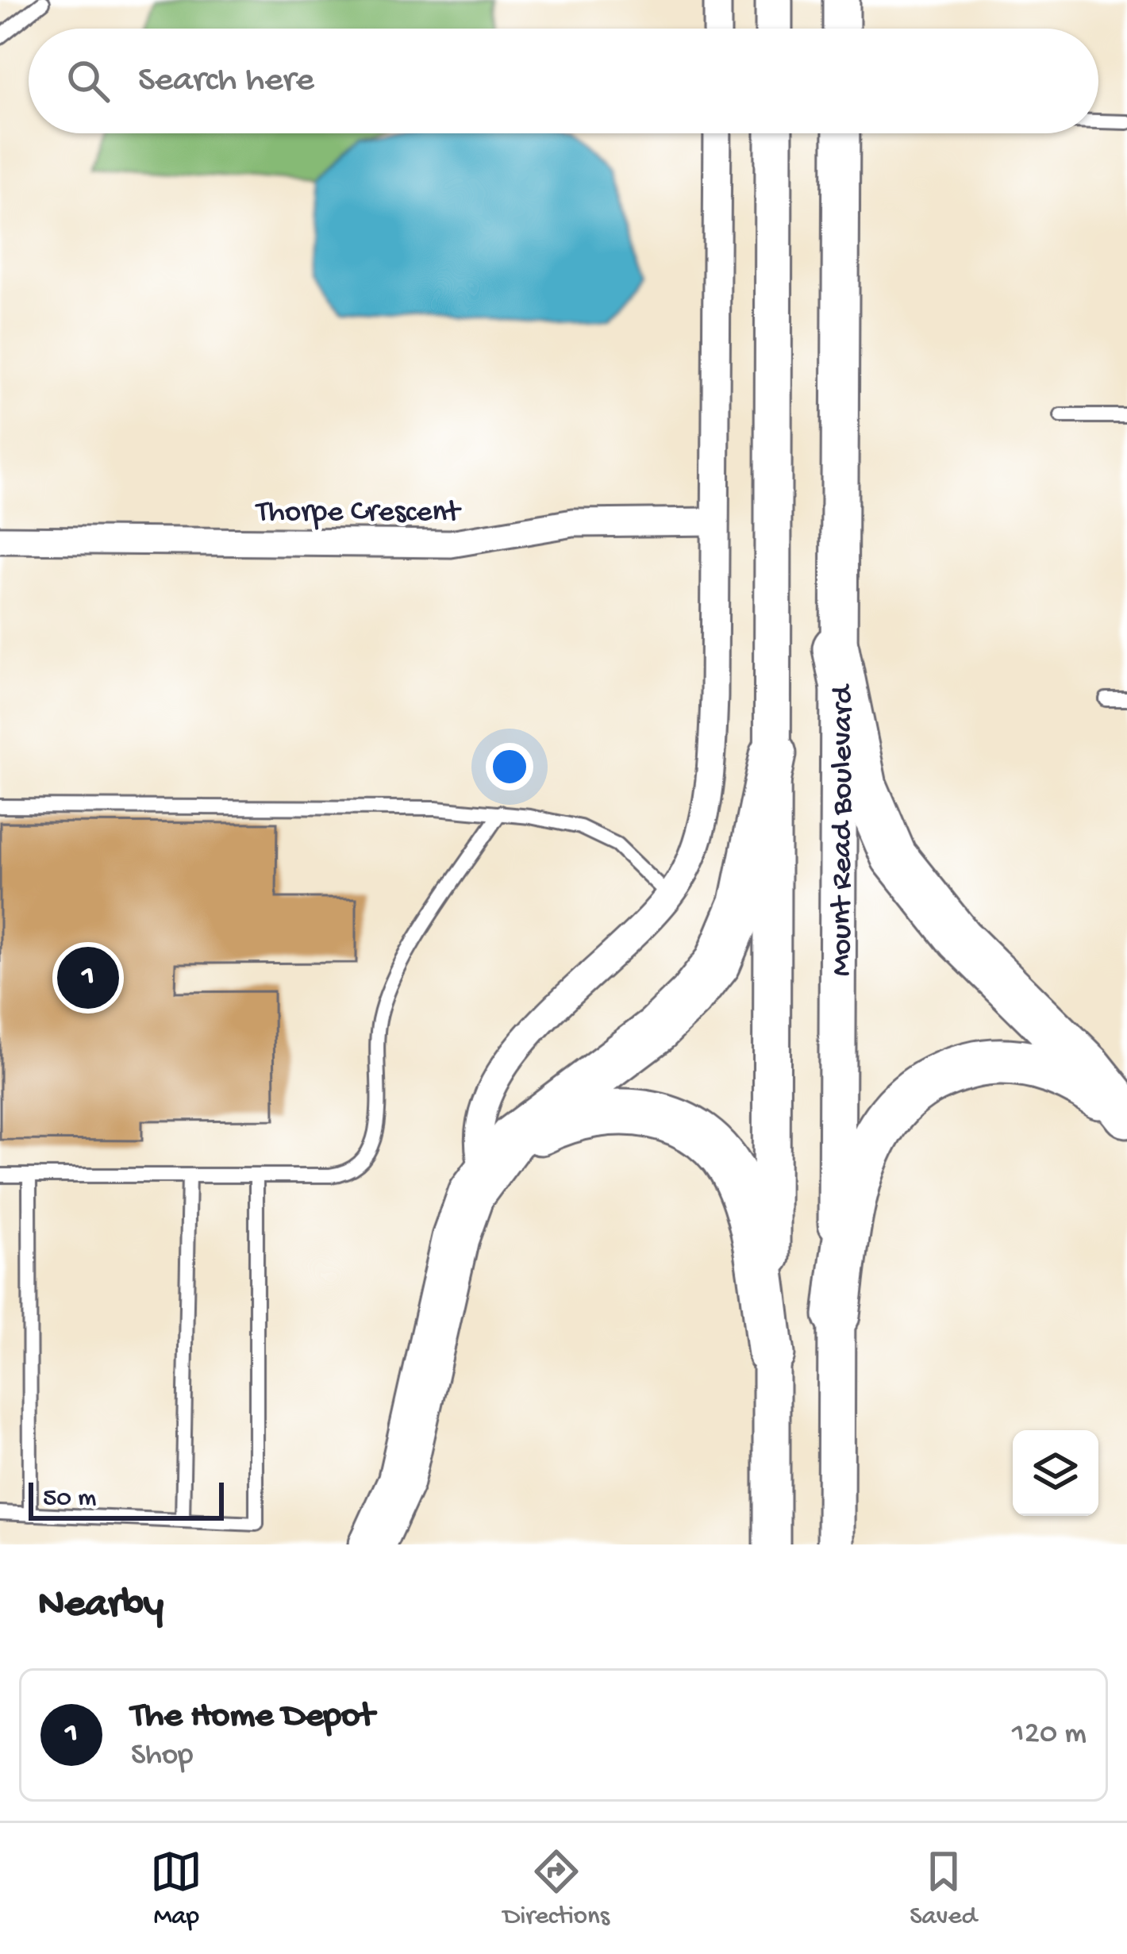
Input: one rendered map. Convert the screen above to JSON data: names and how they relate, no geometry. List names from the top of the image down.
{
  "streets": {
    "main road": ["Mount Read Boulevard"],
    "street": ["Thorpe Crescent"]
  },
  "scale_bar": "50 m",
  "page": {
    "search": "Search here",
    "pins": "1",
    "scale": "50 m",
    "heading": "Nearby",
    "list": [
      {
        "mark": "1",
        "name": "The Home Depot",
        "note": "Shop",
        "value": "120 m"
      }
    ],
    "nav": ["Map", "Directions", "Saved"]
  }
}
